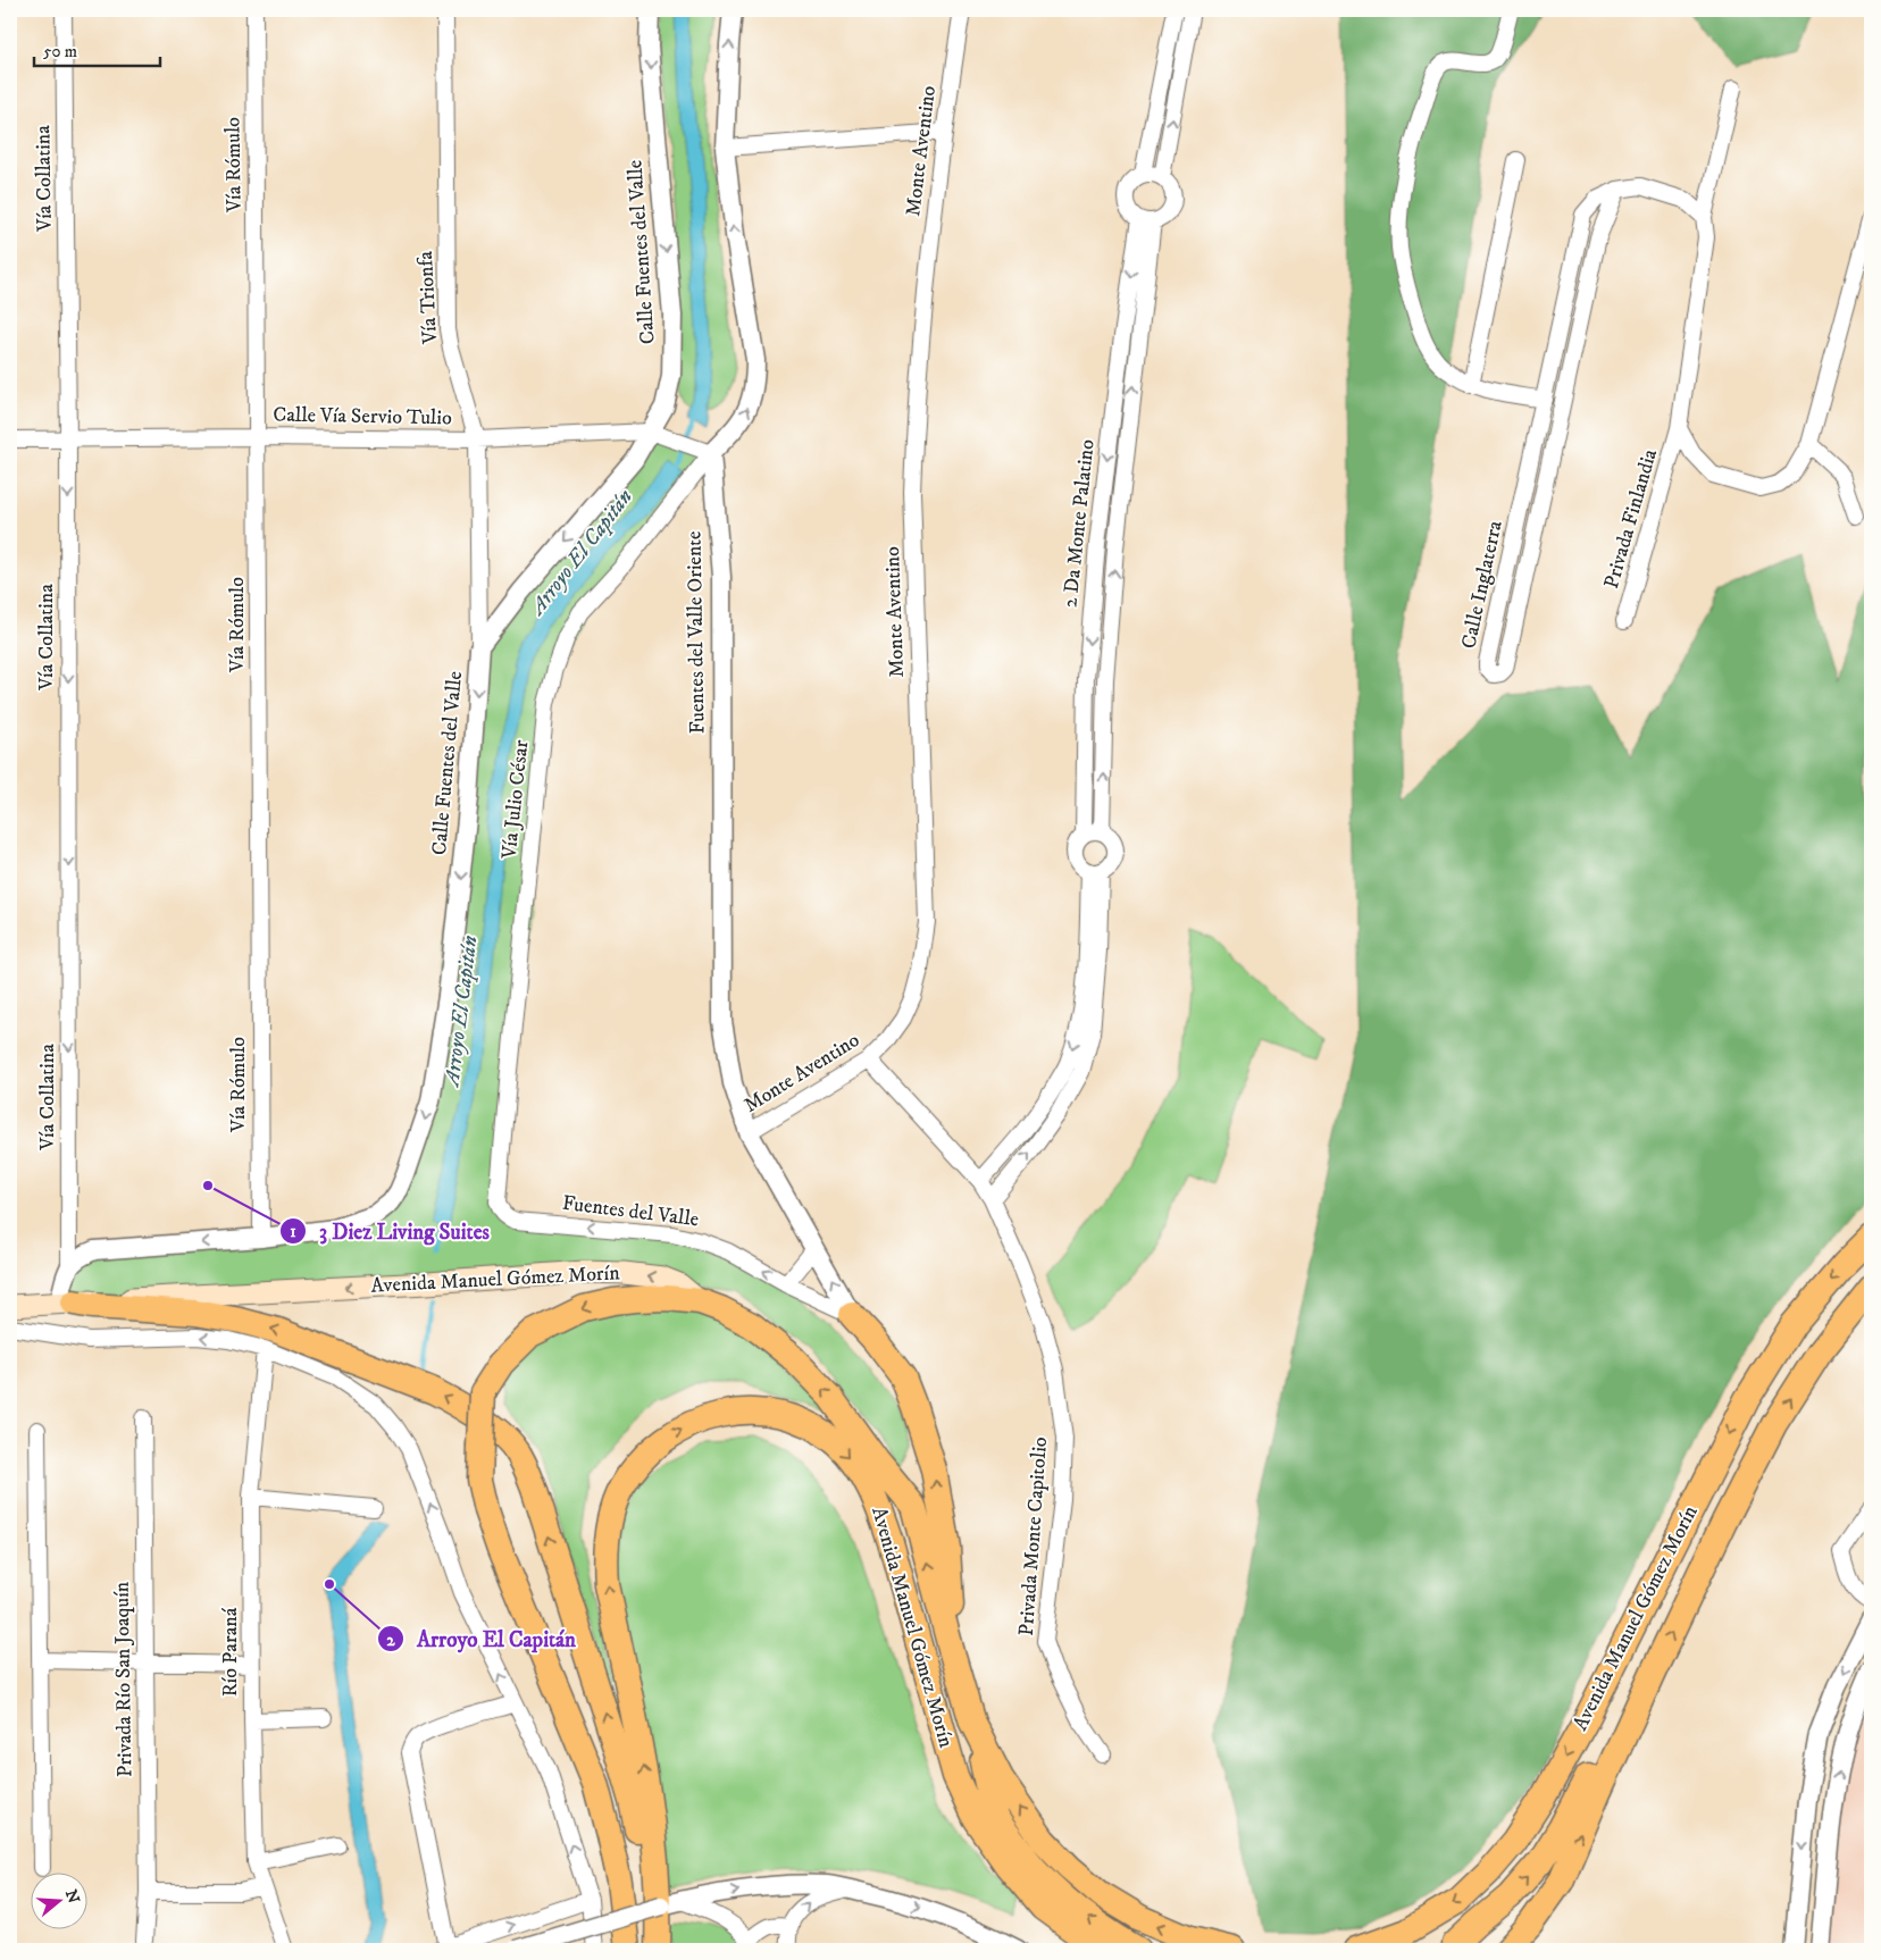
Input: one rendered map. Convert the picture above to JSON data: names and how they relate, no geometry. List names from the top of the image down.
{
  "streets": {
    "highway": ["Avenida Manuel Gómez Morín"],
    "street": [
      "Monte Aventino",
      "Vía Rómulo",
      "Vía Collatina",
      "Calle Fuentes del Valle",
      "Vía Trionfa",
      "Calle Vía Servio Tulio",
      "Privada Finlandia",
      "2 Da Monte Palatino",
      "Calle Inglaterra",
      "Fuentes del Valle Oriente",
      "Vía Julio César",
      "Fuentes del Valle",
      "Privada Monte Capitolio",
      "Río Paraná",
      "Privada Río San Joaquín"
    ]
  },
  "crossings": [
    ["Monte Aventino", "Fuentes del Valle Oriente"],
    ["Monte Aventino", "Privada Monte Capitolio"],
    ["Vía Rómulo", "Calle Fuentes del Valle"],
    ["Vía Rómulo", "Calle Vía Servio Tulio"],
    ["Vía Collatina", "Calle Fuentes del Valle"],
    ["Vía Collatina", "Calle Vía Servio Tulio"],
    ["Calle Fuentes del Valle", "Vía Trionfa"],
    ["Calle Fuentes del Valle", "Calle Vía Servio Tulio"],
    ["Vía Trionfa", "Calle Vía Servio Tulio"],
    ["Calle Vía Servio Tulio", "Fuentes del Valle Oriente"],
    ["Calle Vía Servio Tulio", "Vía Julio César"],
    ["Fuentes del Valle Oriente", "Vía Julio César"],
    ["Fuentes del Valle Oriente", "Fuentes del Valle"],
    ["Vía Julio César", "Fuentes del Valle"]
  ],
  "one_way": ["Vía Collatina", "Calle Fuentes del Valle", "Fuentes del Valle"],
  "water": ["Arroyo El Capitán"],
  "places": ["3 Diez Living Suites", "Arroyo El Capitán"],
  "scale_bar": "50 m",
  "north": "right"
}
